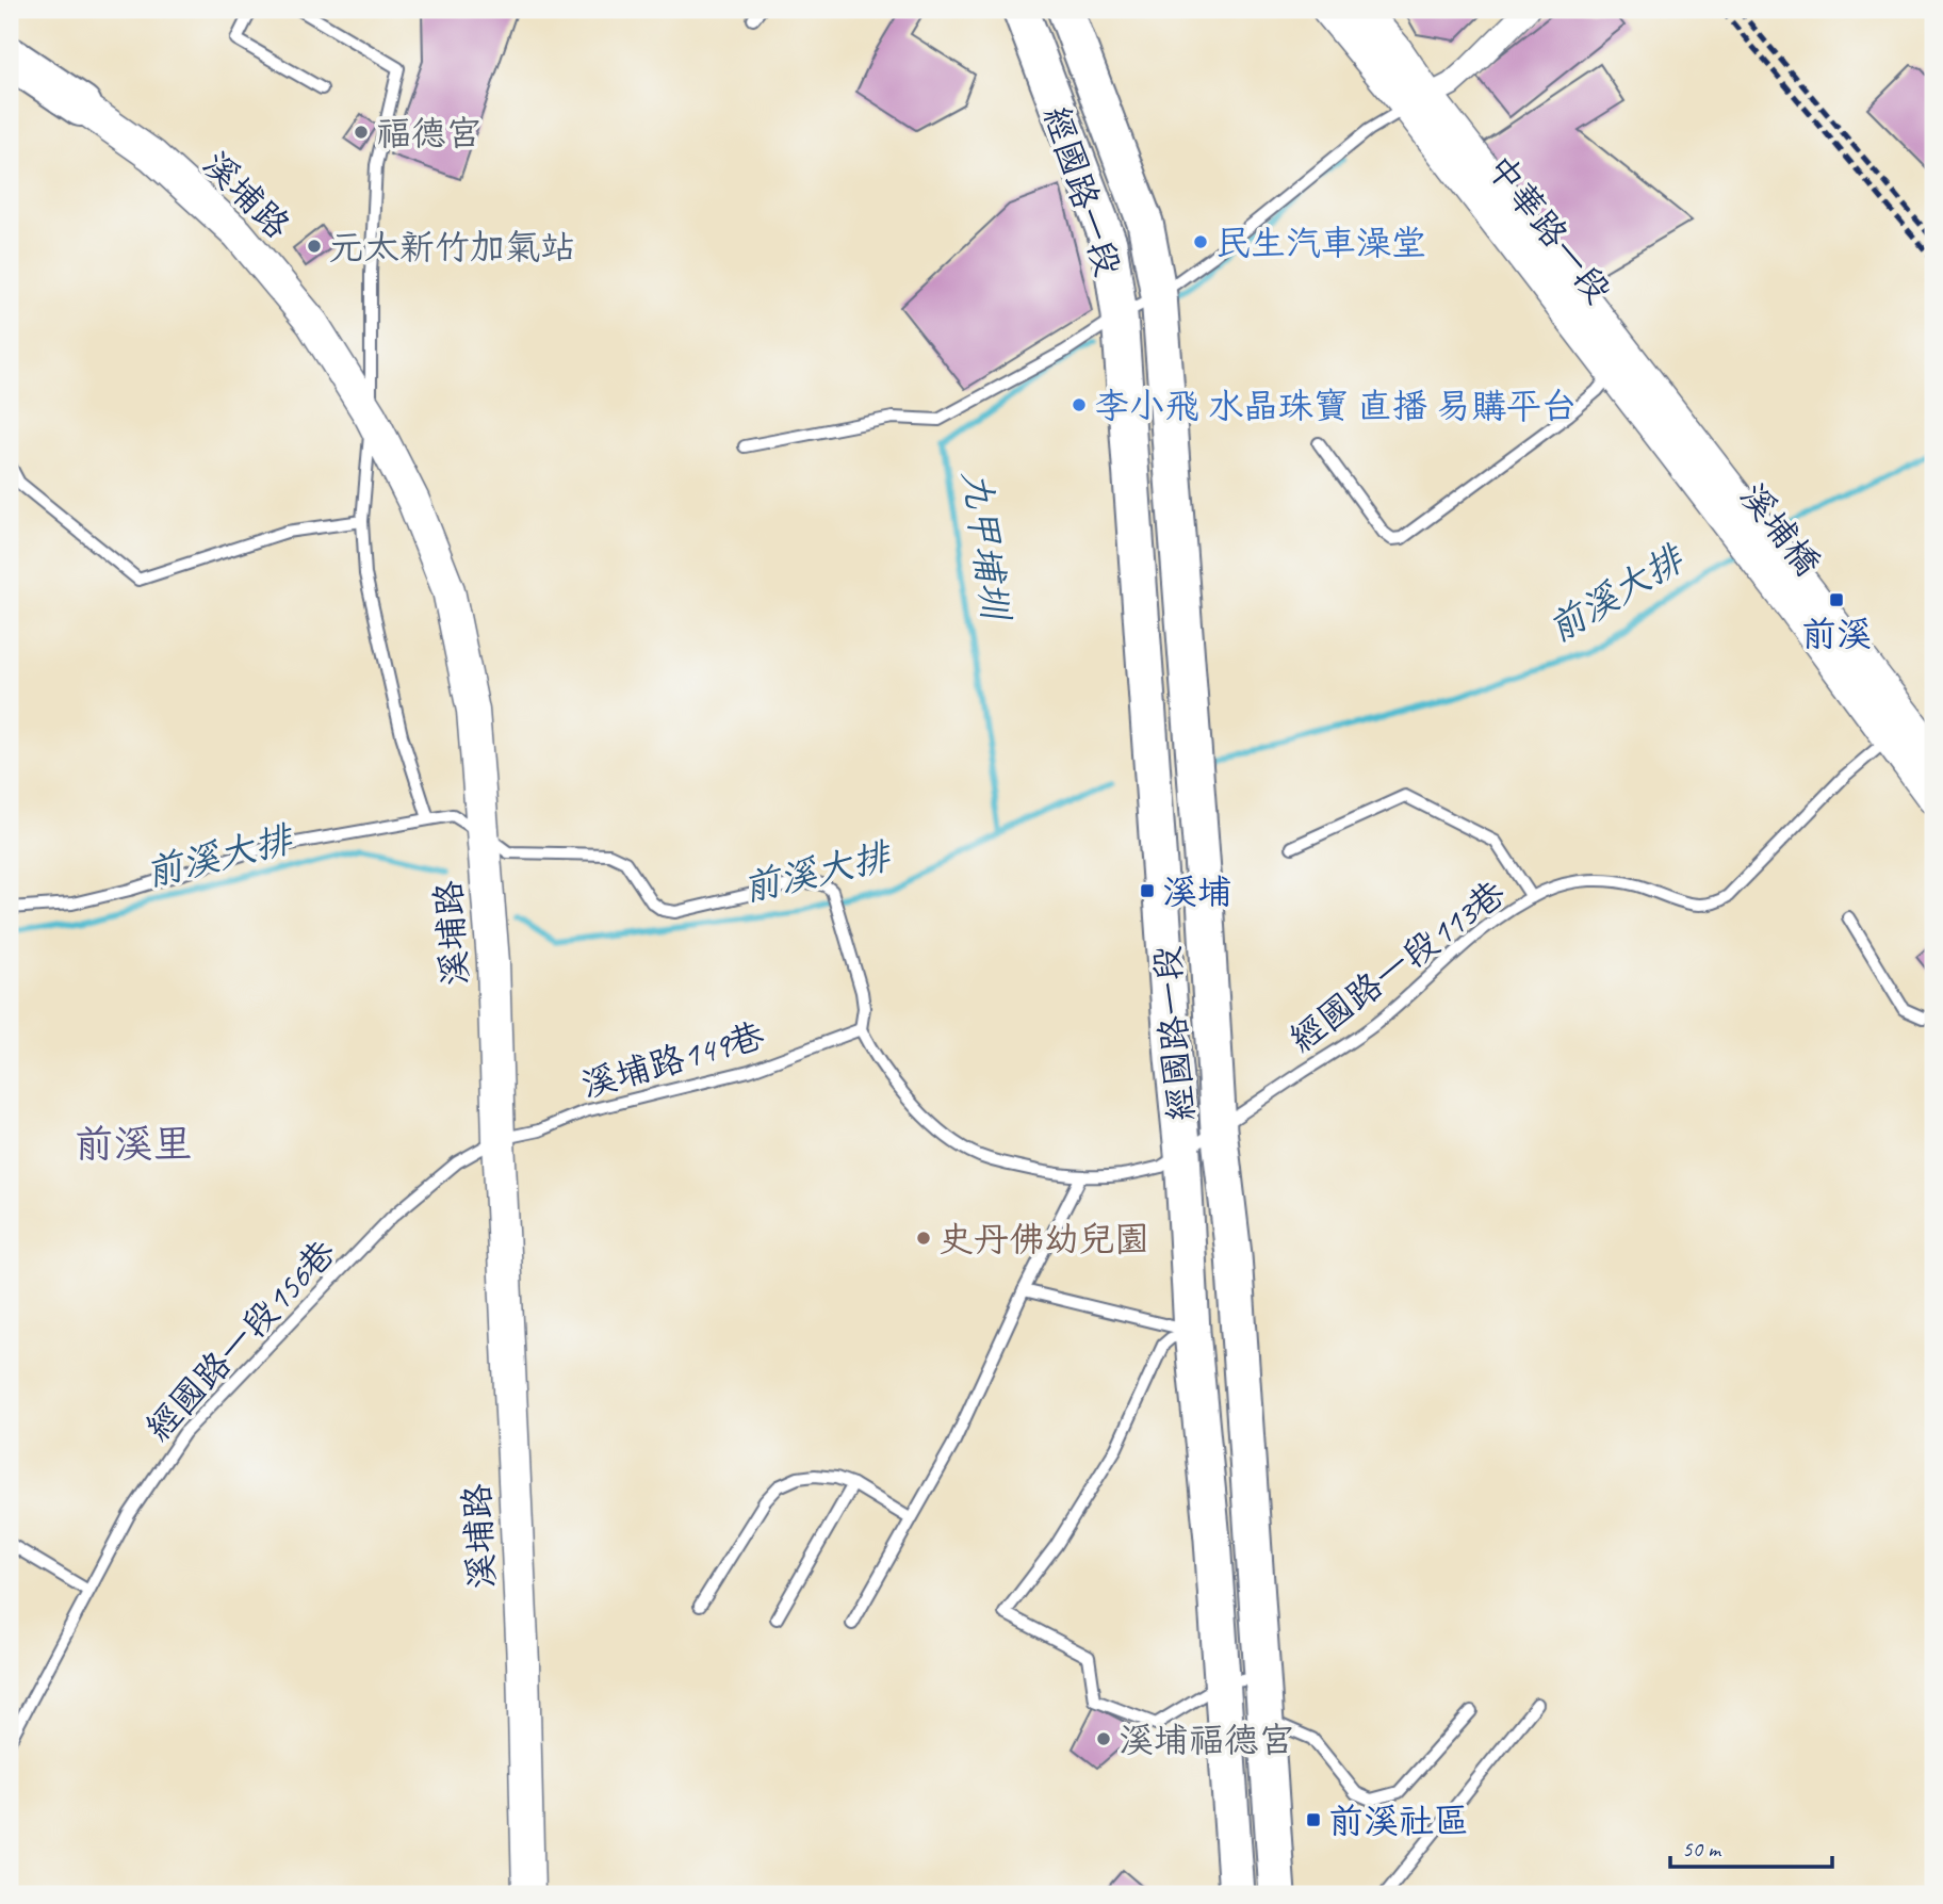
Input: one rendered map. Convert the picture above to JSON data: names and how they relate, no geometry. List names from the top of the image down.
{
  "streets": {
    "main road": ["經國路一段"],
    "street": ["溪埔路", "中華路一段", "溪埔橋"],
    "lane": ["經國路一段113巷", "溪埔路149巷", "經國路一段156巷"]
  },
  "crossings": [
    ["經國路一段", "經國路一段113巷"],
    ["溪埔路", "溪埔路149巷"],
    ["溪埔路", "經國路一段156巷"],
    ["中華路一段", "溪埔橋"],
    ["溪埔橋", "經國路一段113巷"],
    ["溪埔路149巷", "經國路一段156巷"]
  ],
  "districts": ["前溪里"],
  "water": ["九甲埔圳", "前溪大排"],
  "places": {
    "other": [
      "福德宮",
      "民生汽車澡堂",
      "元太新竹加氣站",
      "李小飛 水晶珠寶 直播 易購平台",
      "史丹佛幼兒園",
      "溪埔福德宮"
    ],
    "transit": ["前溪", "溪埔", "前溪社區"]
  },
  "scale_bar": "50 m"
}
